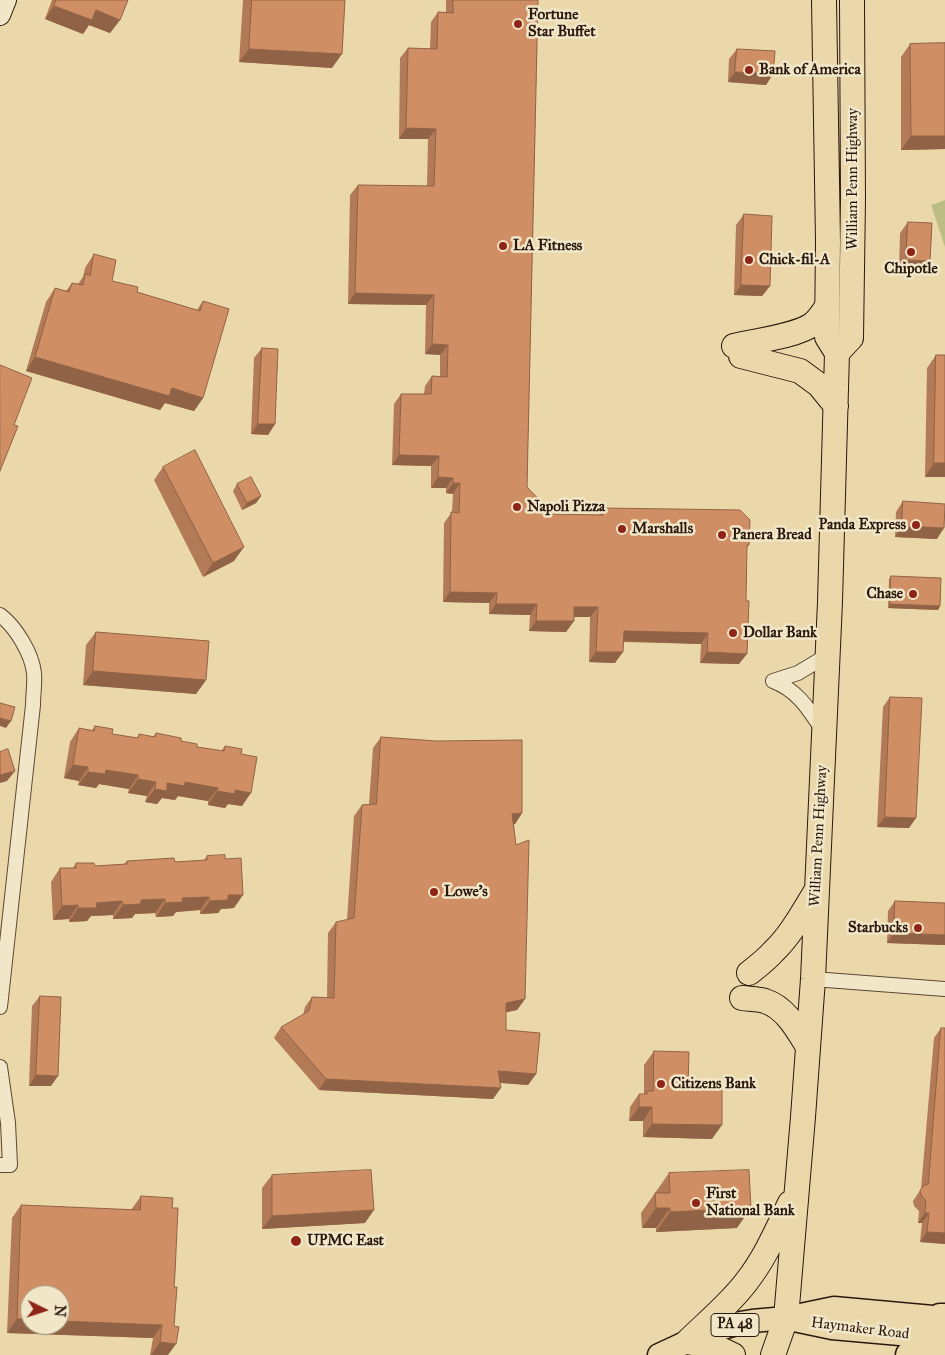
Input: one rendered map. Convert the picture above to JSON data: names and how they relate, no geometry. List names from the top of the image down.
{
  "streets": {
    "highway": ["William Penn Highway"],
    "main road": ["PA 48", "Haymaker Road"]
  },
  "crossings": [
    ["William Penn Highway", "PA 48"],
    ["William Penn Highway", "Haymaker Road"],
    ["PA 48", "Haymaker Road"]
  ],
  "places": [
    "Fortune Star Buffet",
    "Bank of America",
    "LA Fitness",
    "Chipotle",
    "Chick-fil-A",
    "Napoli Pizza",
    "Panda Express",
    "Marshalls",
    "Panera Bread",
    "Chase",
    "Dollar Bank",
    "Lowe's",
    "Starbucks",
    "Citizens Bank",
    "First National Bank",
    "UPMC East"
  ],
  "north": "right"
}
